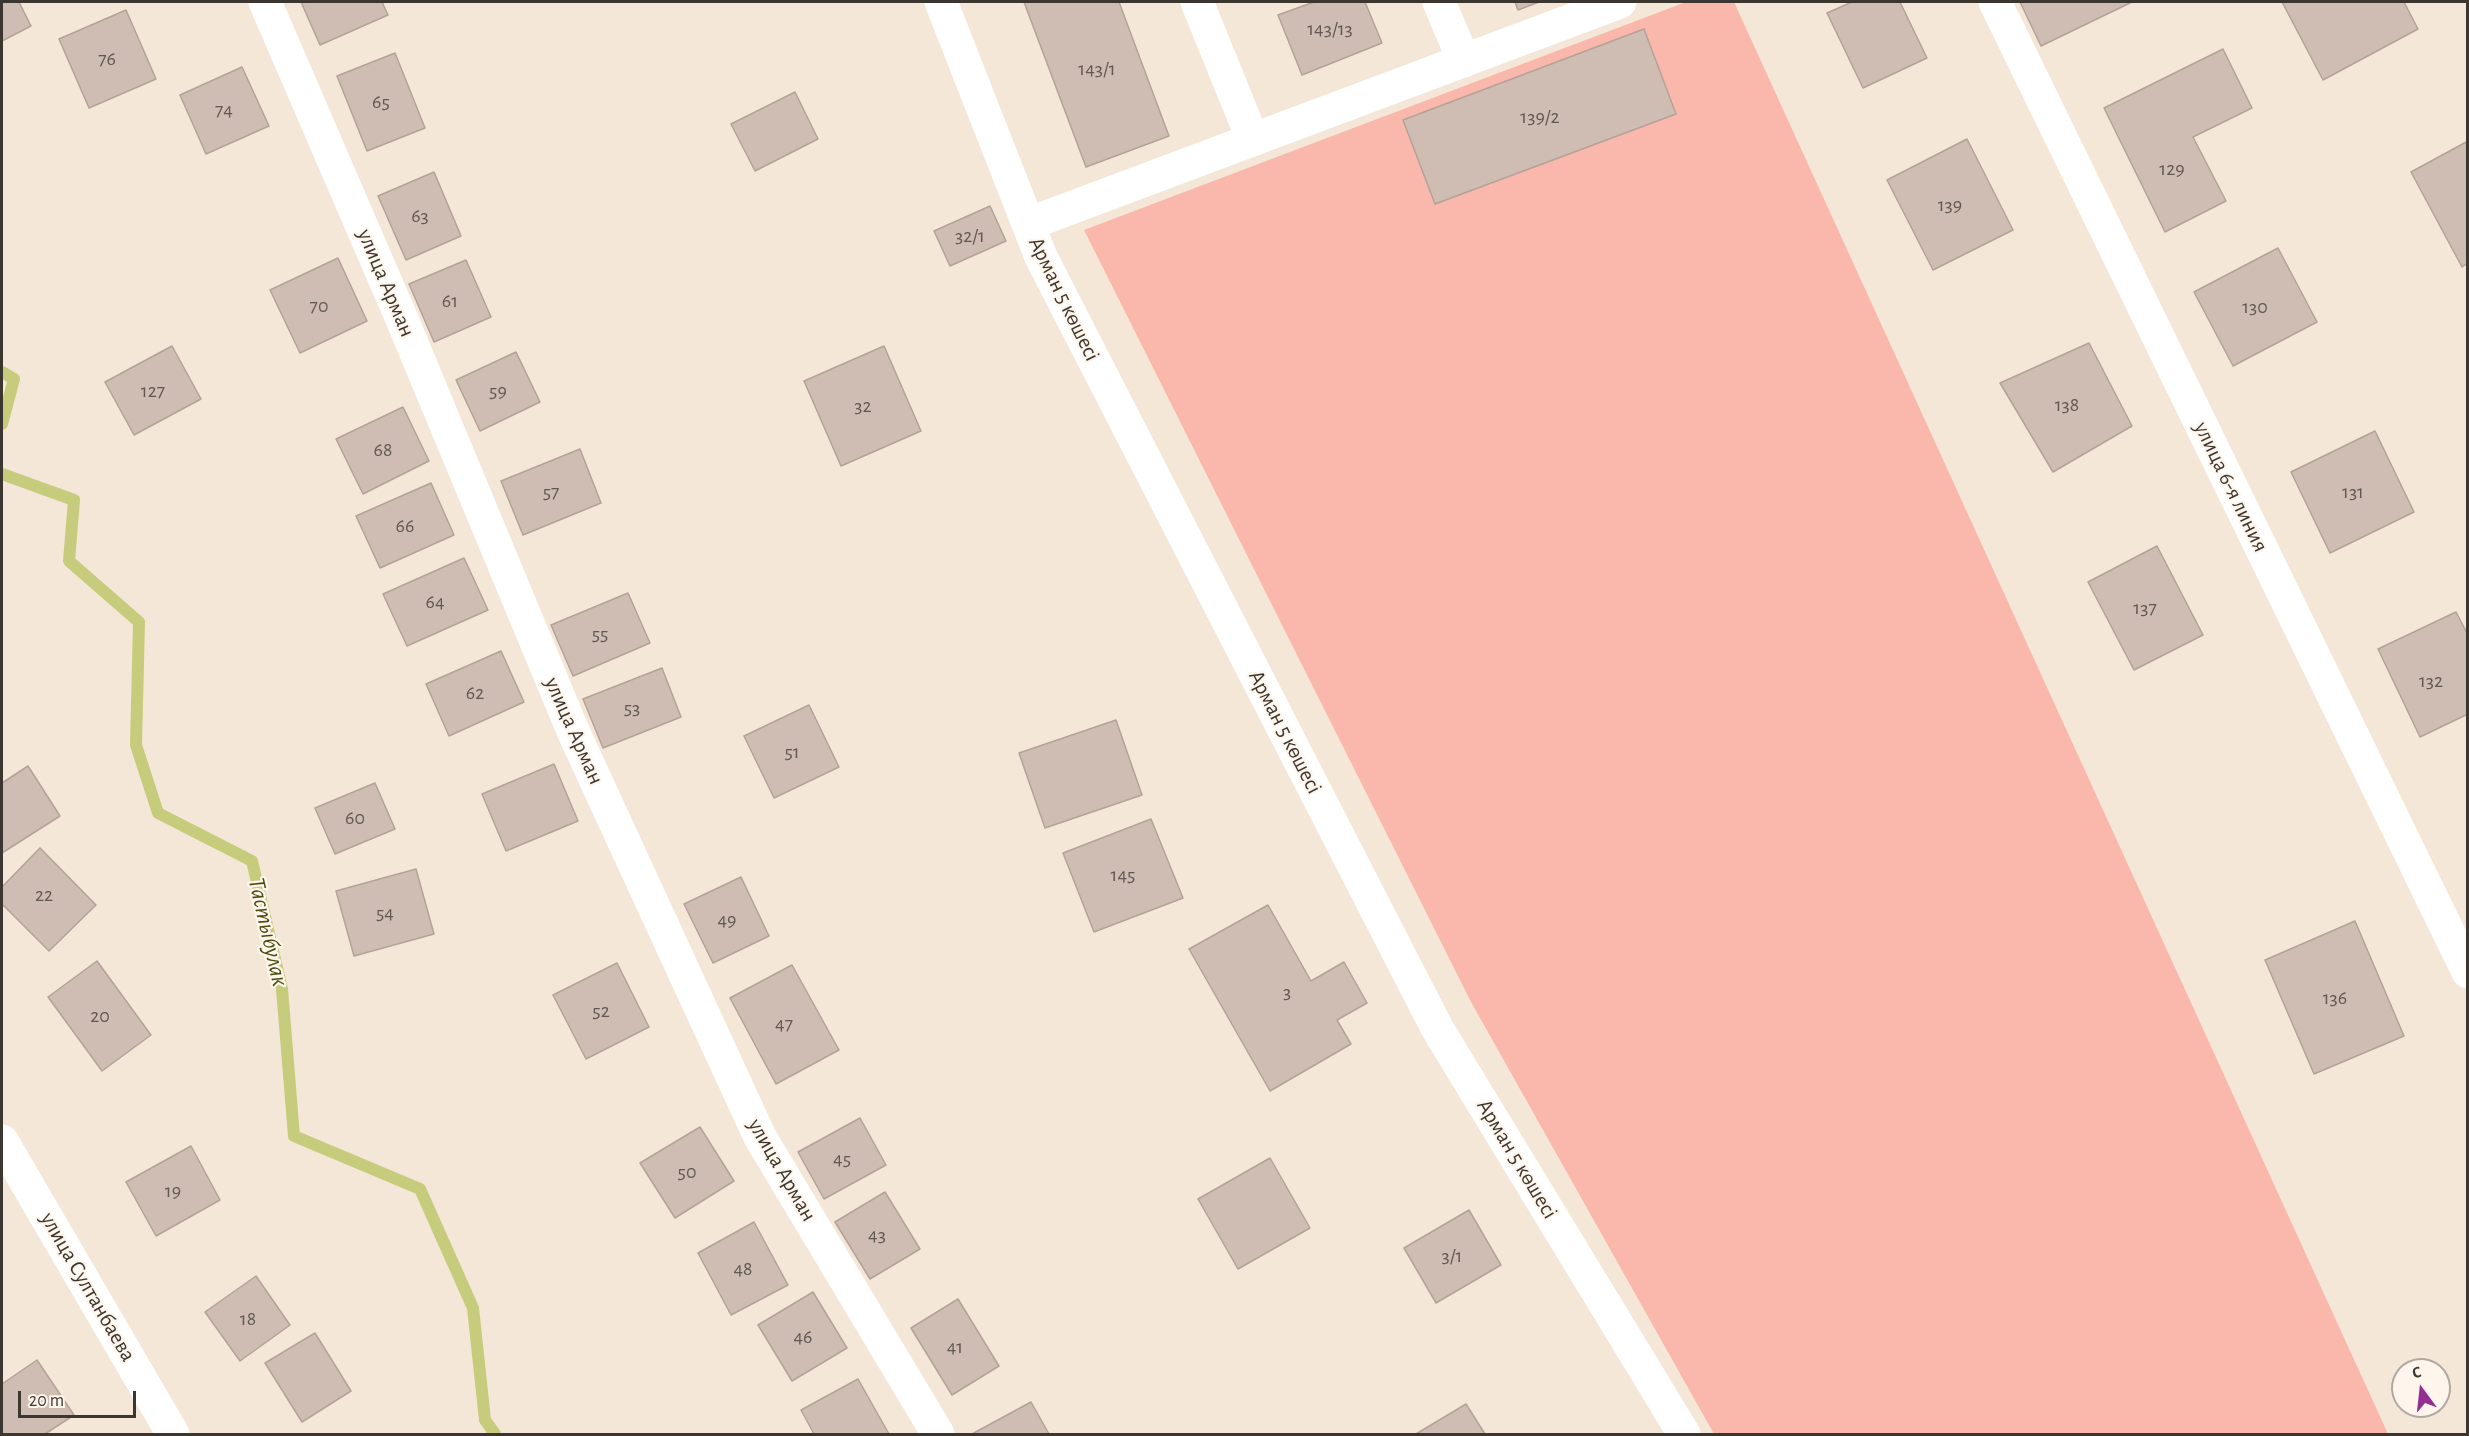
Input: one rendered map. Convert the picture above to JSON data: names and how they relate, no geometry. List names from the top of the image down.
{
  "streets": {
    "street": [
      "улица Арман",
      "Арман 5 көшесі",
      "улица 6-я линия",
      "улица Султанбаева"
    ]
  },
  "water": ["Тастыбулак"],
  "house_numbers": [
    "143/13",
    "76",
    "143/1",
    "65",
    "74",
    "139/2",
    "129",
    "139",
    "63",
    "32/1",
    "61",
    "70",
    "130",
    "127",
    "59",
    "138",
    "32",
    "68",
    "57",
    "131",
    "66",
    "64",
    "137",
    "55",
    "132",
    "62",
    "53",
    "51",
    "60",
    "145",
    "22",
    "54",
    "49",
    "3",
    "136",
    "52",
    "20",
    "47",
    "45",
    "50",
    "19",
    "43",
    "3/1",
    "48",
    "18",
    "46",
    "41"
  ],
  "scale_bar": "20 m",
  "north": "top"
}
